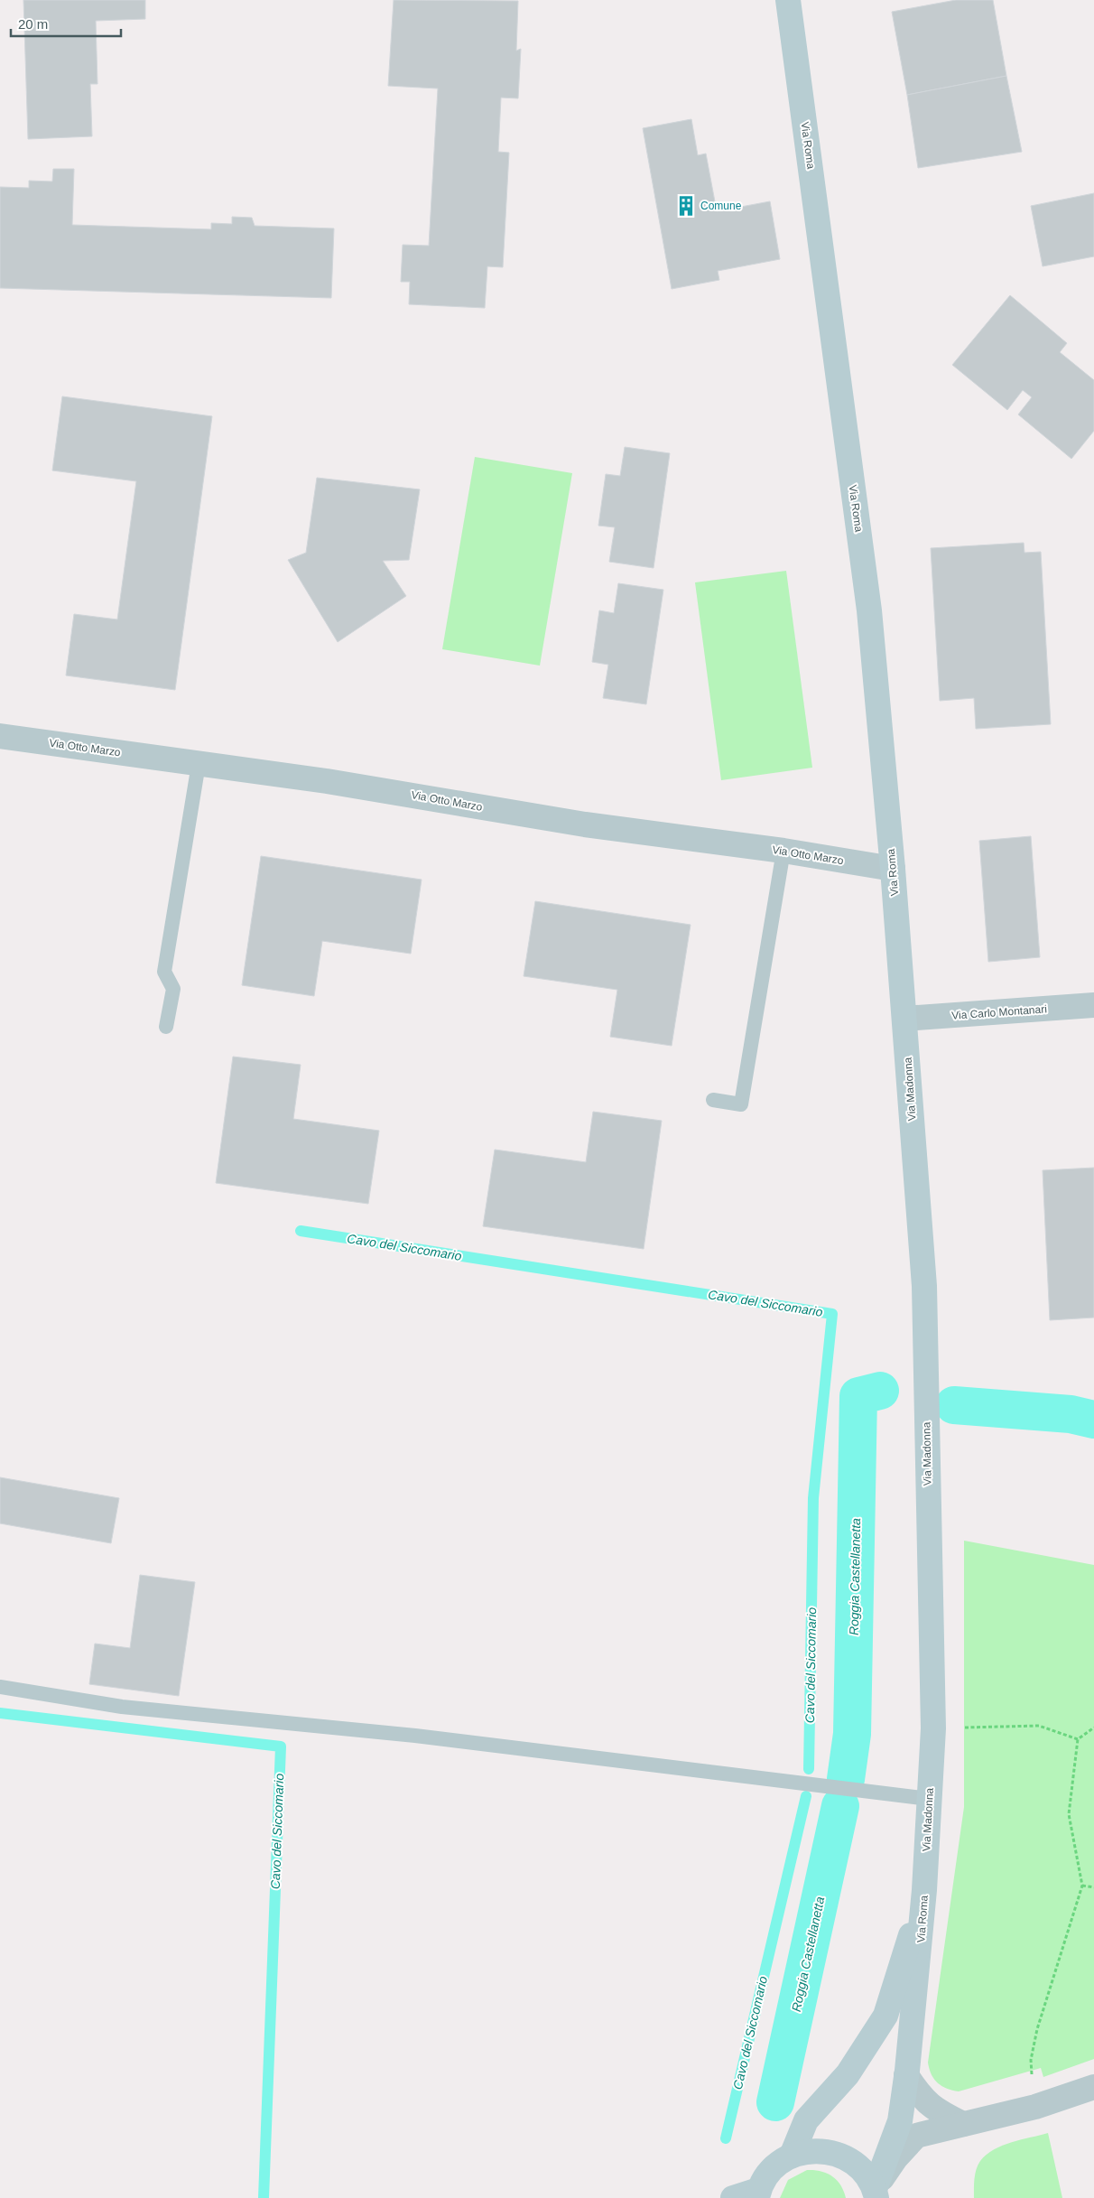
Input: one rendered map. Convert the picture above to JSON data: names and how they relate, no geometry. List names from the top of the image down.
{
  "streets": {
    "street": [
      "Via Roma",
      "Via Otto Marzo",
      "Via Carlo Montanari",
      "Via Madonna"
    ]
  },
  "crossings": [
    ["Via Roma", "Via Otto Marzo"],
    ["Via Roma", "Via Carlo Montanari"],
    ["Via Roma", "Via Madonna"],
    ["Via Carlo Montanari", "Via Madonna"]
  ],
  "water": ["Cavo del Siccomario", "Roggia Castellanetta"],
  "places": {
    "building": ["Comune"]
  },
  "scale_bar": "20 m"
}
